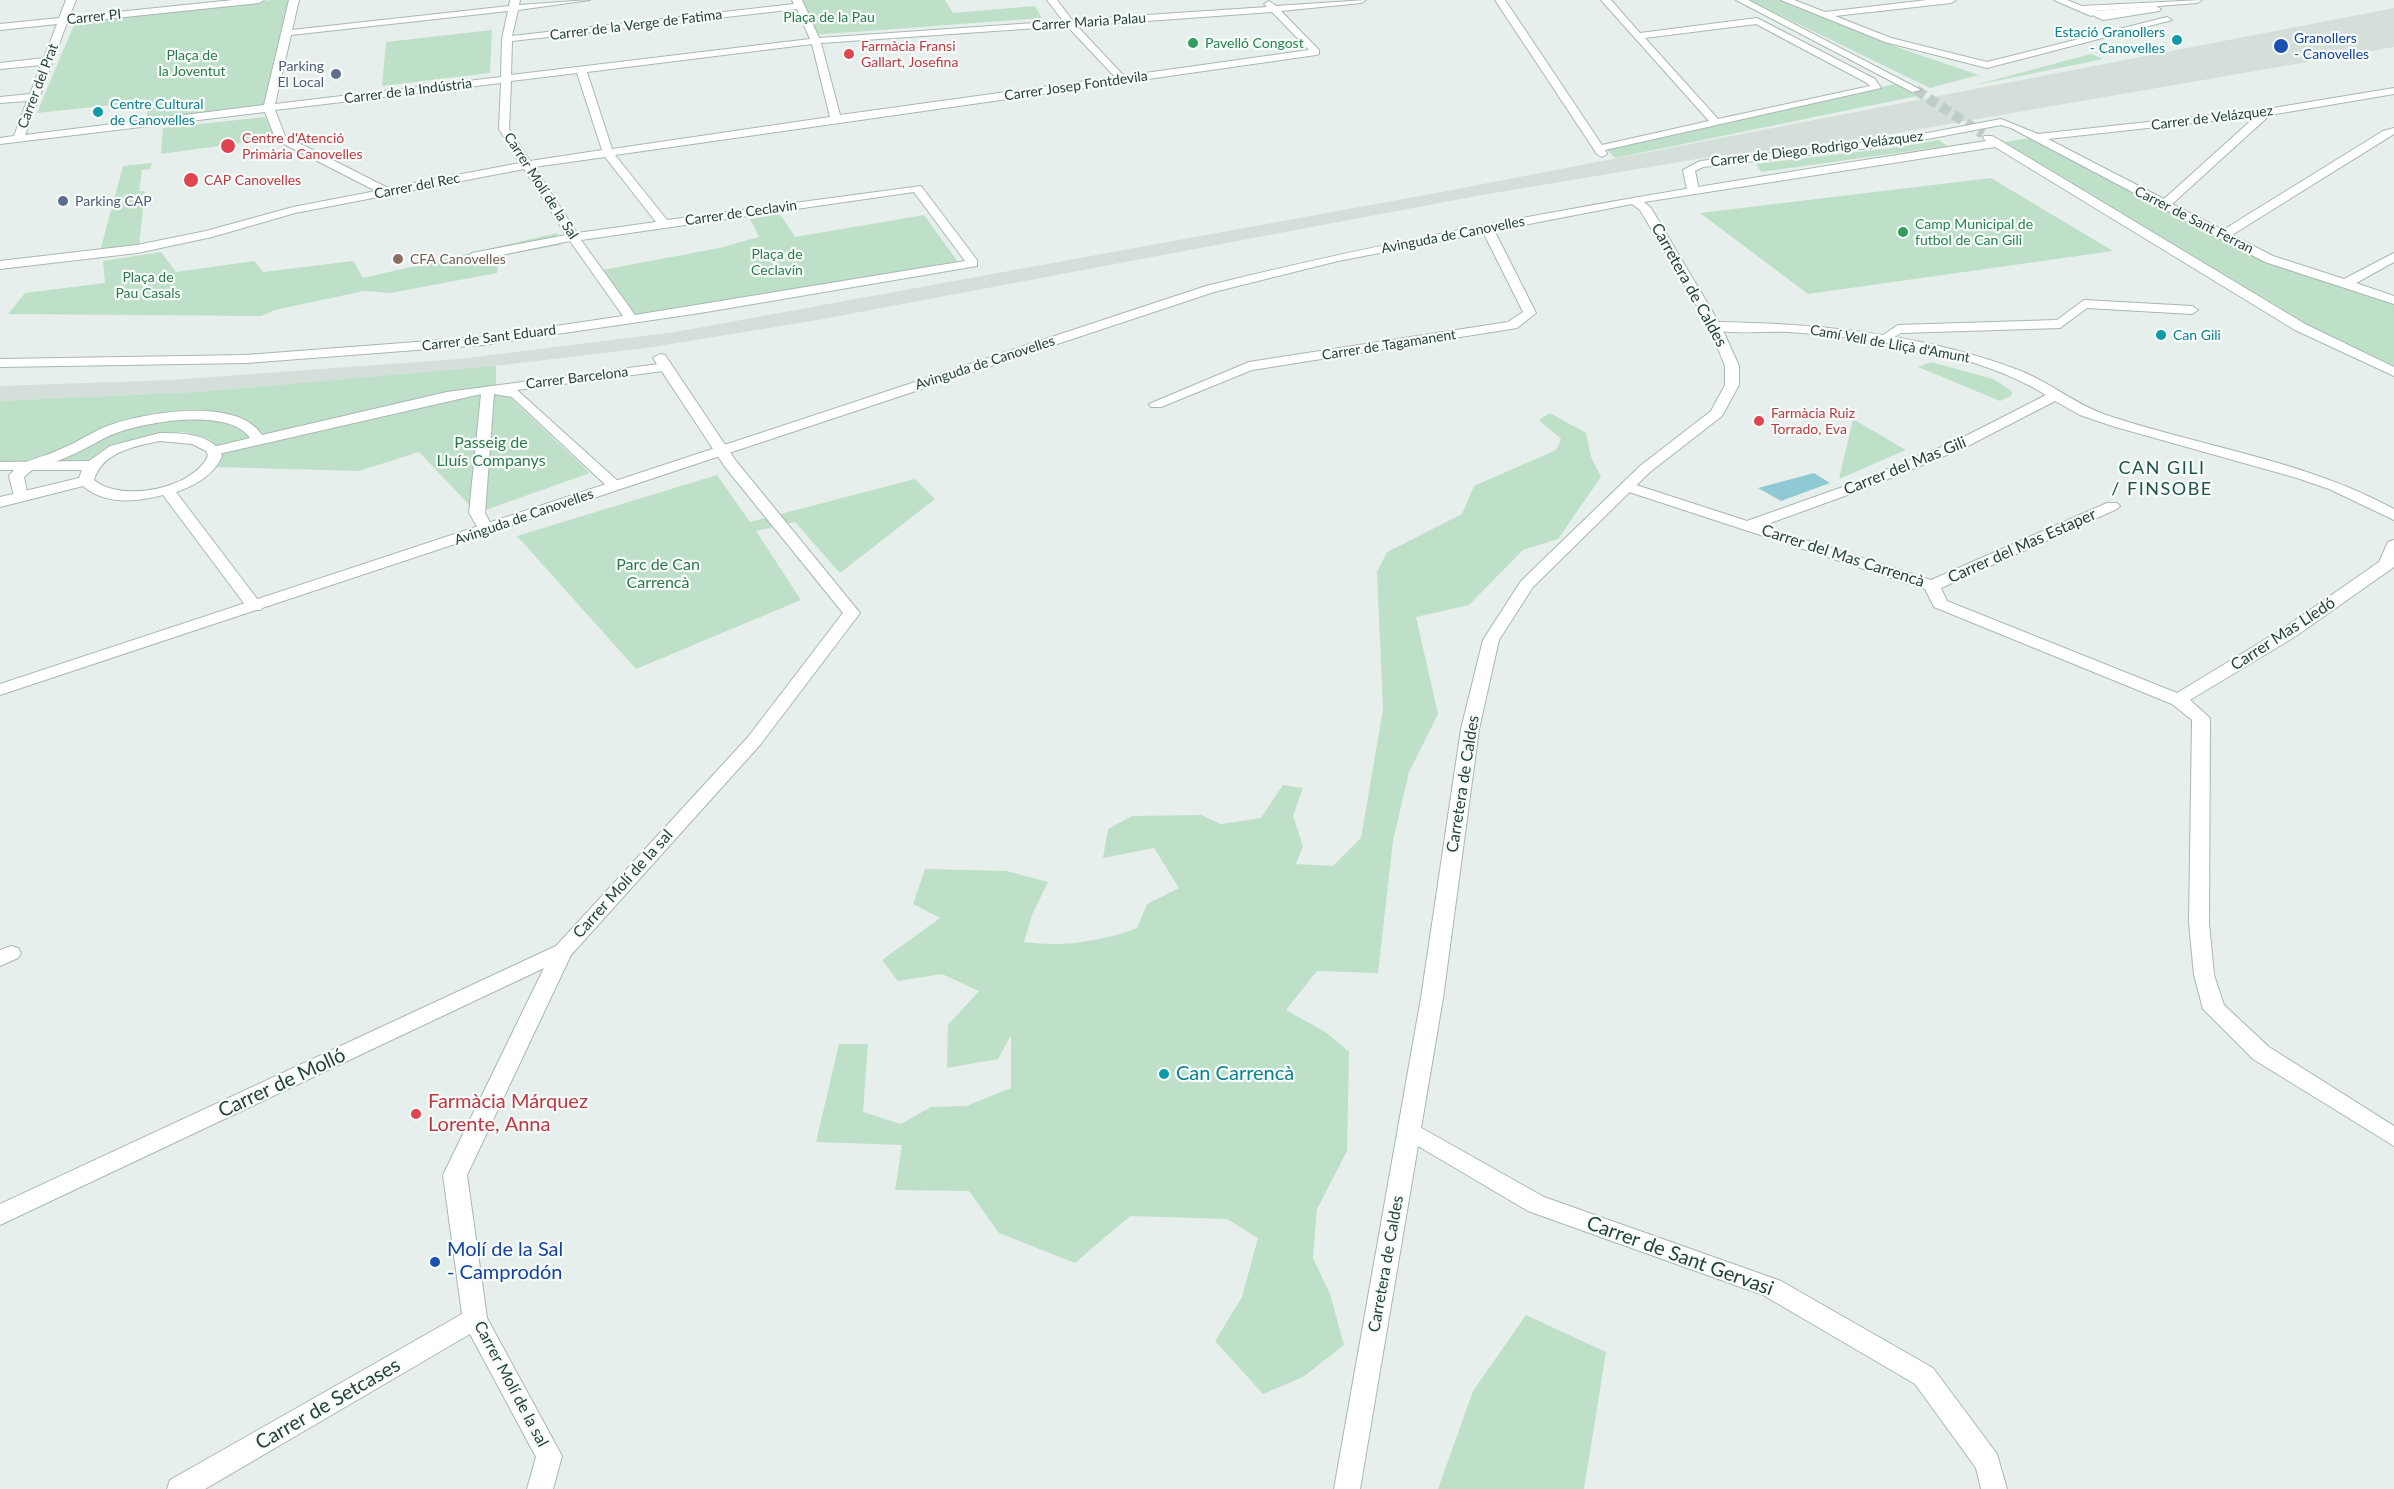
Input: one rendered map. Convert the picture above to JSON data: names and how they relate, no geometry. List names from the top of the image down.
{
  "streets": {
    "street": [
      "Carrer PI",
      "Carrer Maria Palau",
      "Carrer de la Verge de Fatima",
      "Carrer del Prat",
      "Carrer Josep Fontdevila",
      "Carrer de la Indústria",
      "Carrer de Velázquez",
      "Carrer de Diego Rodrigo Velázquez",
      "Carrer del Rec",
      "Carrer Molí de la Sal",
      "Carrer de Ceclavin",
      "Carrer de Sant Ferran",
      "Avinguda de Canovelles",
      "Carretera de Caldes",
      "Carrer de Sant Eduard",
      "Camí Vell de Lliçà d'Amunt",
      "Carrer de Tagamanent",
      "Carrer Barcelona",
      "Carrer del Mas Gili",
      "Carrer del Mas Estaper",
      "Carrer del Mas Carrencà",
      "Carrer Mas Lledó",
      "Carrer Molí de la sal",
      "Carrer de Molló",
      "Carrer de Sant Gervasi",
      "Carrer de Setcases"
    ]
  },
  "crossings": [
    ["Carrer PI", "Carrer del Prat"],
    ["Carrer Maria Palau", "Carrer Josep Fontdevila"],
    ["Carrer Maria Palau", "Carrer de la Indústria"],
    ["Carrer de la Verge de Fatima", "Carrer Molí de la Sal"],
    ["Carrer del Prat", "Carrer de la Indústria"],
    ["Carrer Josep Fontdevila", "Carrer del Rec"],
    ["Carrer de la Indústria", "Carrer Molí de la Sal"],
    ["Carrer de Velázquez", "Carrer de Sant Ferran"],
    ["Carrer de Diego Rodrigo Velázquez", "Carrer de Sant Ferran"],
    ["Carrer de Diego Rodrigo Velázquez", "Avinguda de Canovelles"],
    ["Carrer del Rec", "Carrer Molí de la Sal"],
    ["Carrer Molí de la Sal", "Carrer de Ceclavin"],
    ["Carrer Molí de la Sal", "Carrer de Sant Eduard"],
    ["Carrer de Ceclavin", "Carrer de Sant Eduard"],
    ["Avinguda de Canovelles", "Carretera de Caldes"],
    ["Avinguda de Canovelles", "Carrer de Tagamanent"],
    ["Avinguda de Canovelles", "Carrer Molí de la sal"],
    ["Carretera de Caldes", "Camí Vell de Lliçà d'Amunt"],
    ["Carretera de Caldes", "Carrer del Mas Carrencà"],
    ["Carretera de Caldes", "Carrer de Sant Gervasi"],
    ["Camí Vell de Lliçà d'Amunt", "Carrer del Mas Gili"],
    ["Carrer Barcelona", "Carrer Molí de la sal"],
    ["Carrer del Mas Gili", "Carrer del Mas Carrencà"],
    ["Carrer del Mas Estaper", "Carrer del Mas Carrencà"],
    ["Carrer del Mas Carrencà", "Carrer Mas Lledó"],
    ["Carrer Molí de la sal", "Carrer de Molló"],
    ["Carrer Molí de la sal", "Carrer de Setcases"]
  ],
  "districts": ["CAN GILI / FINSOBE"],
  "parks": [
    "Plaça de la Pau",
    "Plaça de la Joventut",
    "Plaça de Ceclavín",
    "Plaça de Pau Casals",
    "Passeig de Lluís Companys",
    "Parc de Can Carrencà"
  ],
  "places": [
    "Estació Granollers - Canovelles",
    "Pavelló Congost",
    "Granollers - Canovelles",
    "Farmàcia Fransi Gallart, Josefina",
    "Parking El Local",
    "Centre Cultural de Canovelles",
    "Centre d'Atenció Primària Canovelles",
    "CAP Canovelles",
    "Parking CAP",
    "Camp Municipal de futbol de Can Gili",
    "CFA Canovelles",
    "Can Gili",
    "Farmàcia Ruiz Torrado, Eva",
    "Can Carrencà",
    "Farmàcia Márquez Lorente, Anna",
    "Molí de la Sal - Camprodón"
  ]
}
